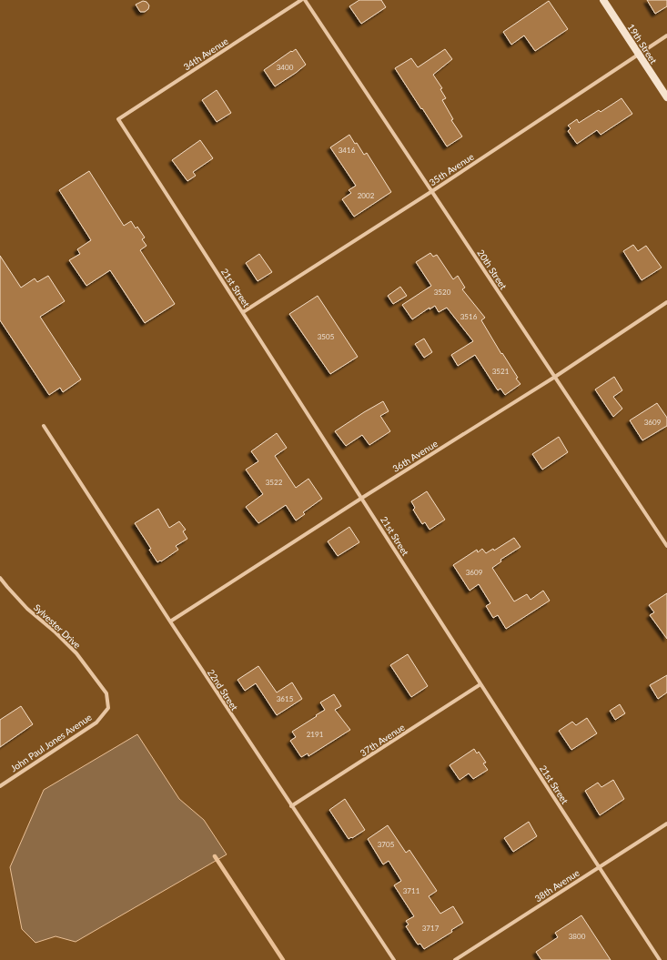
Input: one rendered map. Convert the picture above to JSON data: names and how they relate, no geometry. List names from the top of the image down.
{
  "streets": {
    "street": [
      "19th Street",
      "34th Avenue",
      "35th Avenue",
      "20th Street",
      "21st Street",
      "36th Avenue",
      "Sylvester Drive",
      "22nd Street",
      "37th Avenue",
      "John Paul Jones Avenue",
      "38th Avenue"
    ]
  },
  "crossings": [
    ["19th Street", "35th Avenue"],
    ["34th Avenue", "21st Street"],
    ["35th Avenue", "20th Street"],
    ["35th Avenue", "21st Street"],
    ["20th Street", "36th Avenue"],
    ["21st Street", "36th Avenue"],
    ["21st Street", "37th Avenue"],
    ["21st Street", "38th Avenue"],
    ["36th Avenue", "22nd Street"],
    ["Sylvester Drive", "John Paul Jones Avenue"],
    ["22nd Street", "37th Avenue"]
  ],
  "house_numbers": [
    "3400",
    "3416",
    "2002",
    "3520",
    "3516",
    "3505",
    "3521",
    "3609",
    "3522",
    "3609",
    "3615",
    "2191",
    "3705",
    "3711",
    "3717",
    "3800"
  ]
}
